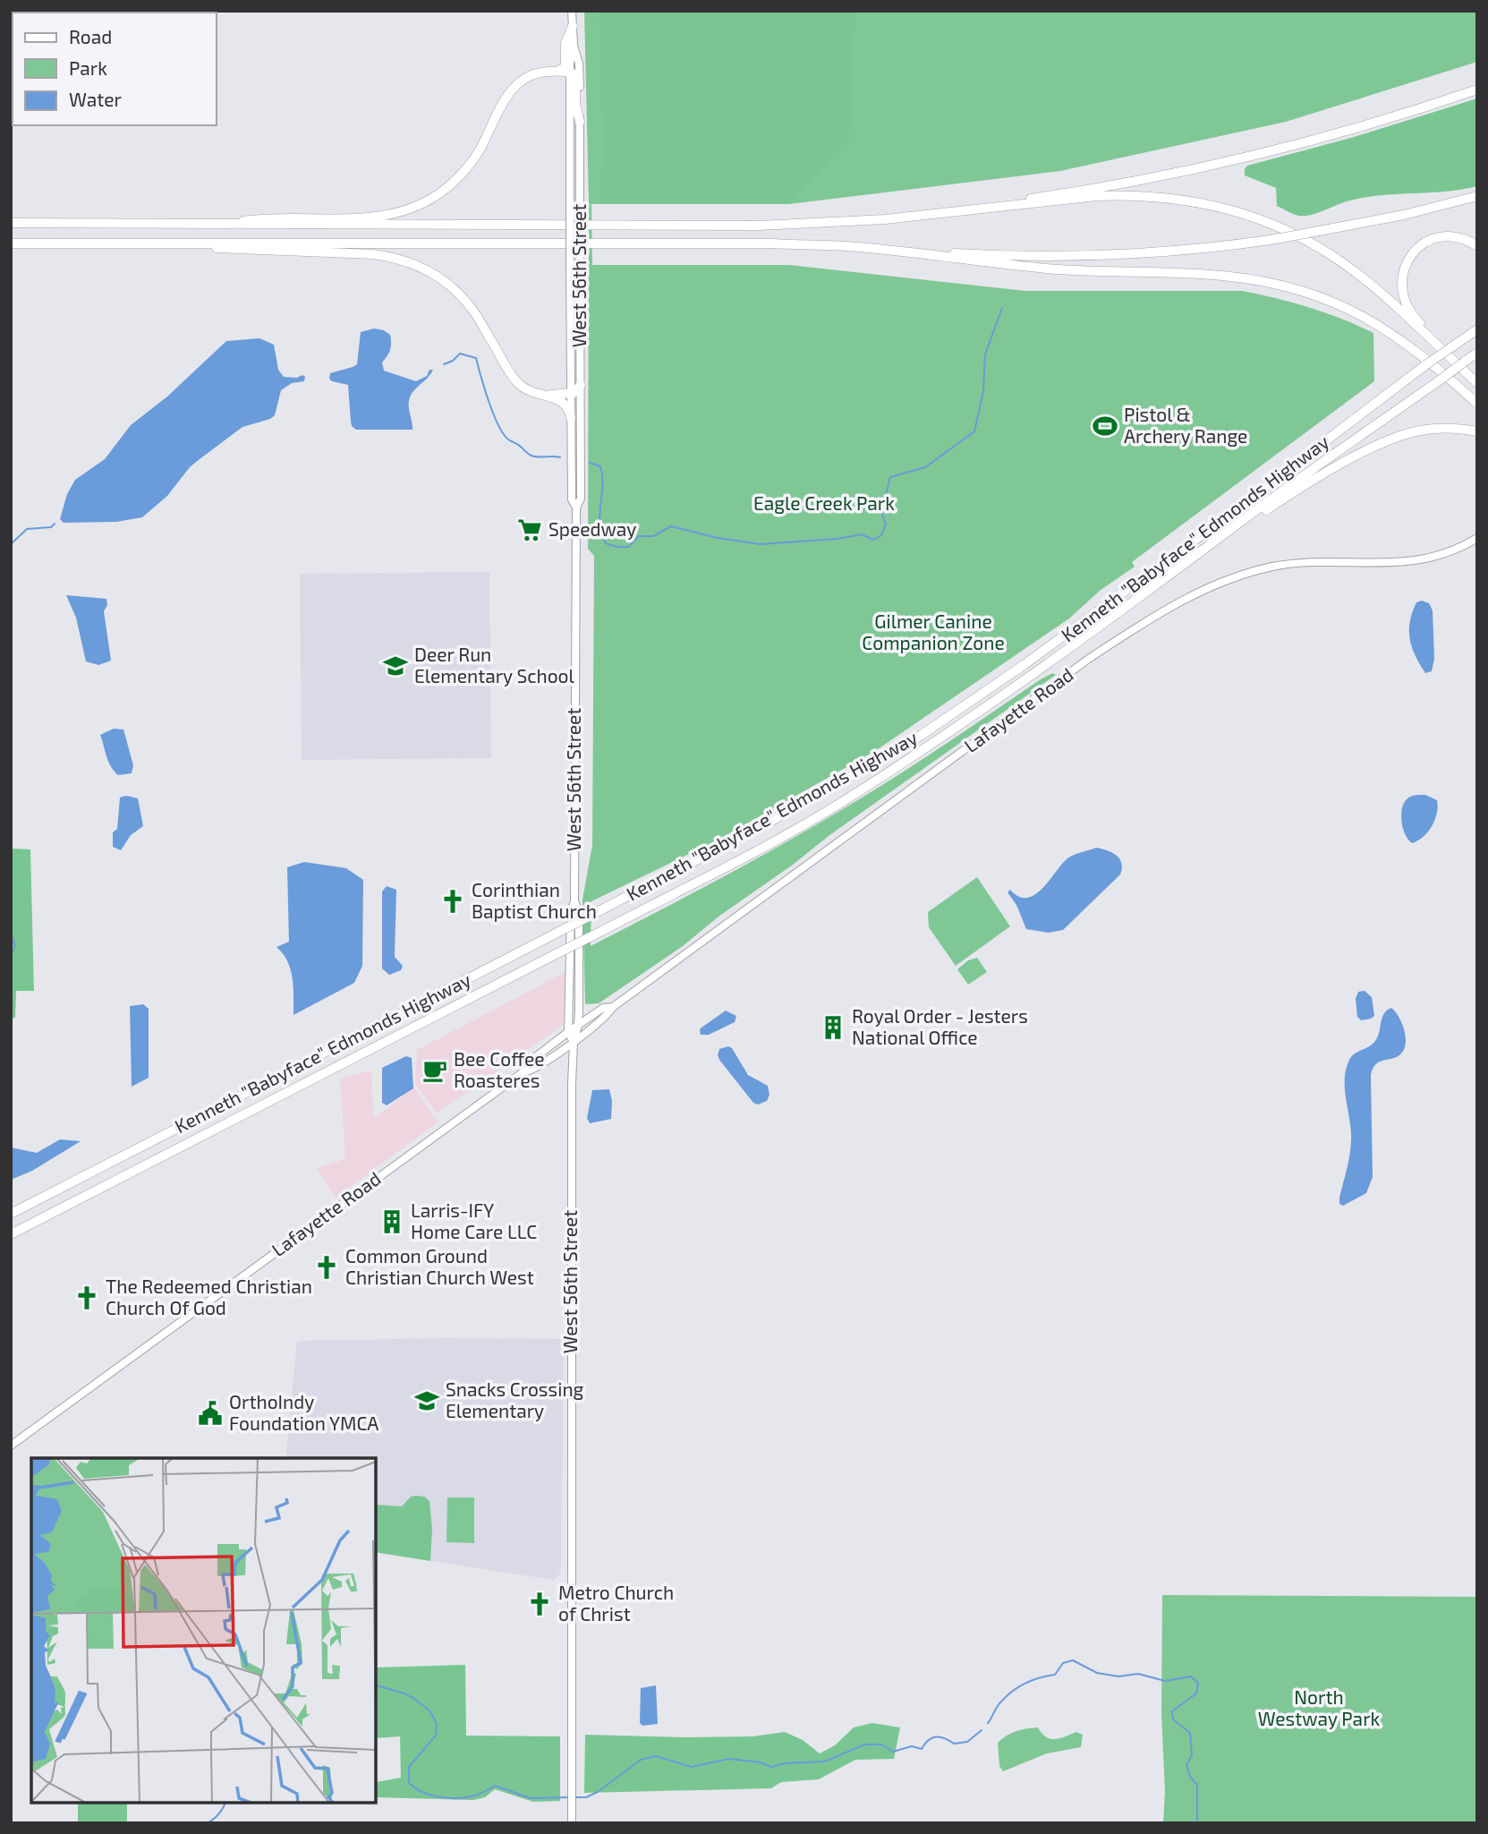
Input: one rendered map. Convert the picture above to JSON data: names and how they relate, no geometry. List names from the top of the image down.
{
  "streets": {
    "highway": ["Kenneth \"Babyface\" Edmonds Highway"],
    "main road": ["West 56th Street", "Lafayette Road"]
  },
  "crossings": [
    ["West 56th Street", "Lafayette Road"]
  ],
  "parks": ["Eagle Creek Park", "Gilmer Canine Companion Zone", "North Westway Park"],
  "places": {
    "sports": ["Pistol & Archery Range"],
    "supermarket": ["Speedway"],
    "school or university": ["Deer Run Elementary School", "Snacks Crossing Elementary"],
    "church": [
      "Corinthian Baptist Church",
      "Common Ground Christian Church West",
      "The Redeemed Christian Church Of God",
      "Metro Church of Christ"
    ],
    "building": ["Royal Order - Jesters National Office", "Larris-IFY Home Care LLC"],
    "cafe": ["Bee Coffee Roasteres"],
    "public building": ["OrthoIndy Foundation YMCA"]
  },
  "legend": ["Road", "Park", "Water"]
}
